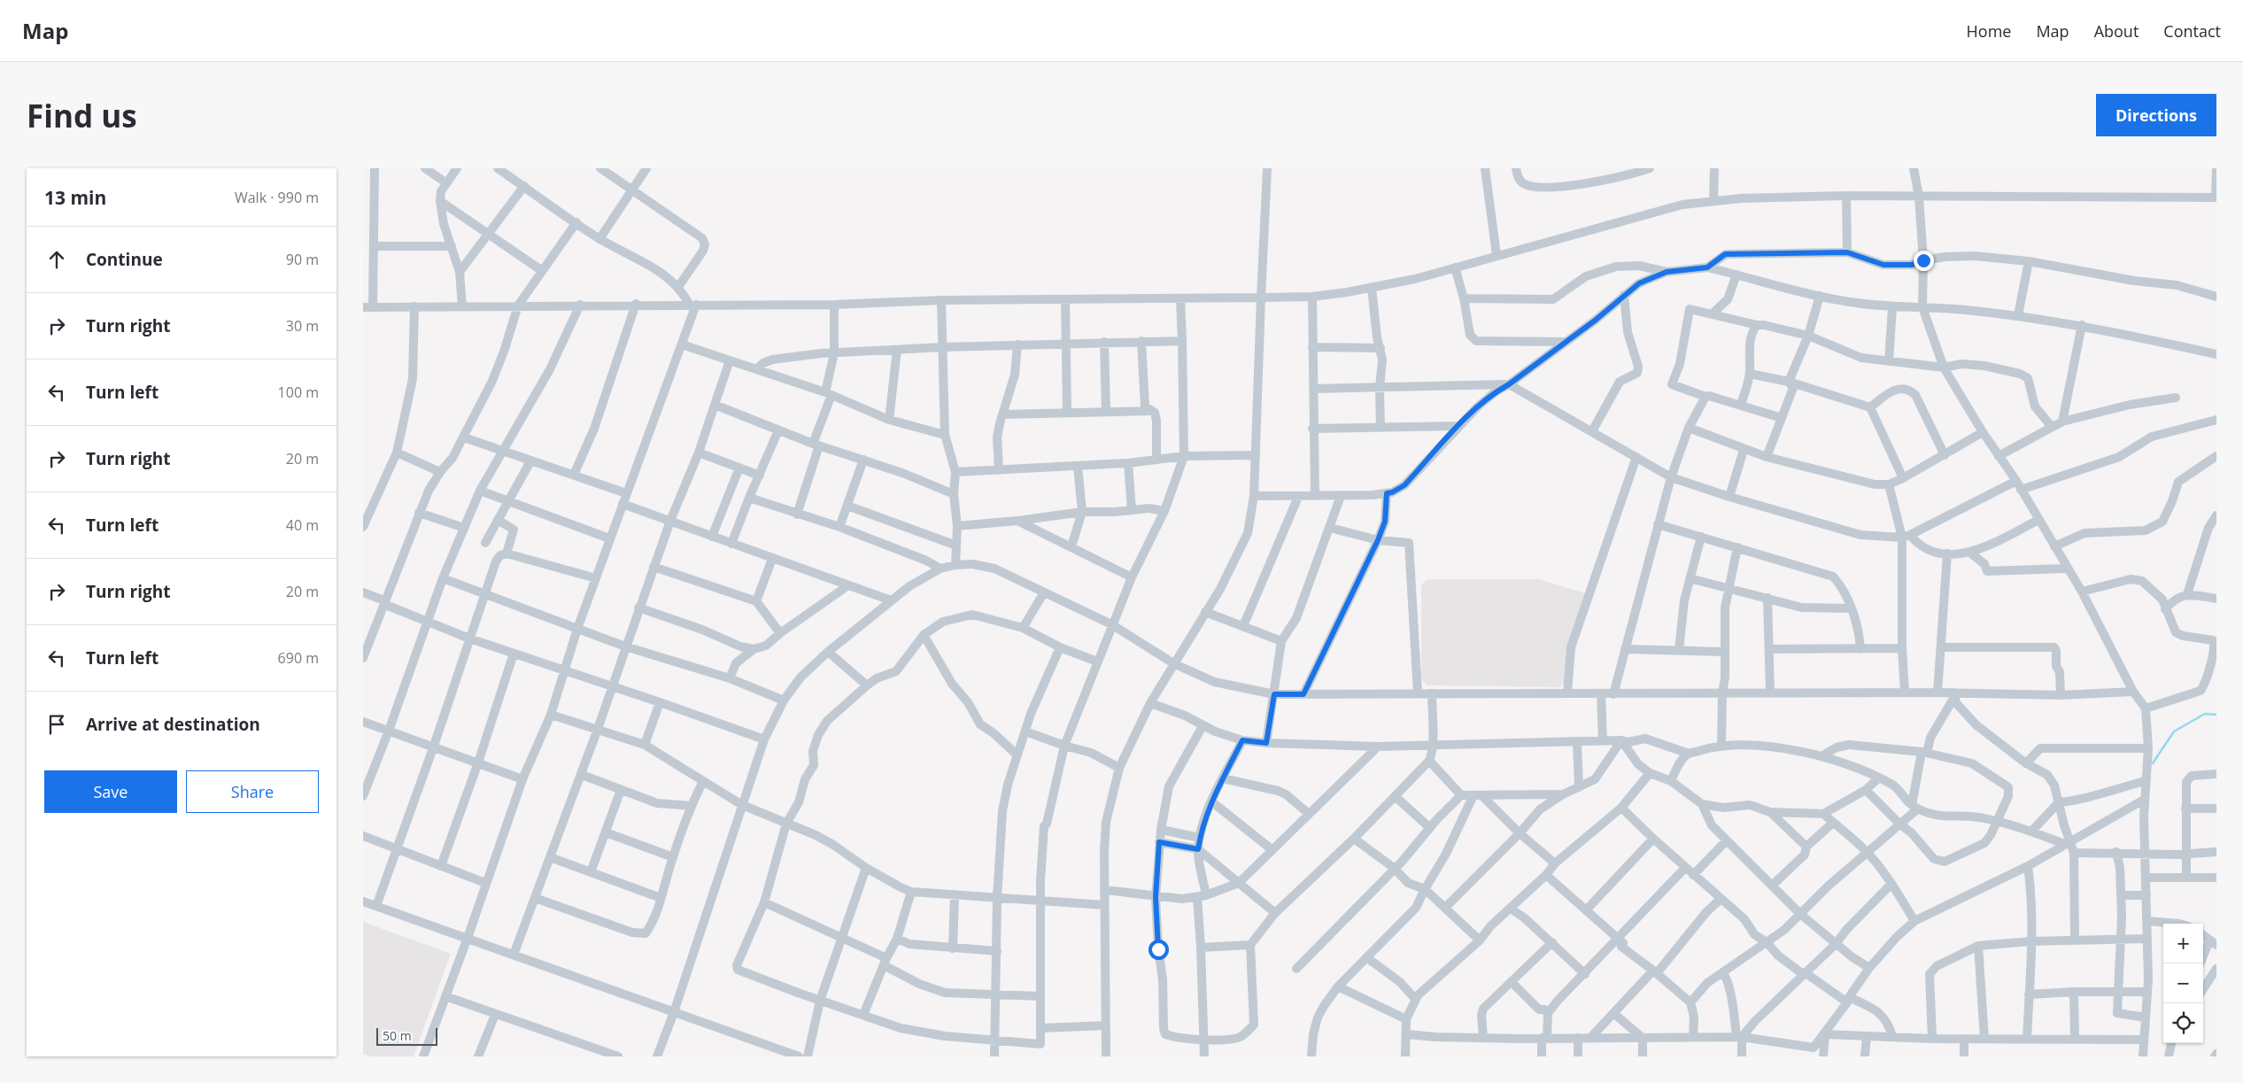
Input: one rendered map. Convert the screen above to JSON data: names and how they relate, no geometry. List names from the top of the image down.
{
  "scale_bar": "50 m",
  "page": {
    "header": "Map",
    "nav": [
      "Home",
      "Map",
      "About",
      "Contact"
    ],
    "buttons": [
      "Directions",
      ["Save", "Share"]
    ],
    "title": "Find us",
    "heading": ["13 min", "Walk · 990 m"],
    "list": [
      ["Continue", "90 m"],
      ["Turn right", "30 m"],
      ["Turn left", "100 m"],
      ["Turn right", "20 m"],
      ["Turn left", "40 m"],
      ["Turn right", "20 m"],
      ["Turn left", "690 m"],
      "Arrive at destination"
    ],
    "map_buttons": ["+", "−"],
    "scale": "50 m"
  }
}
